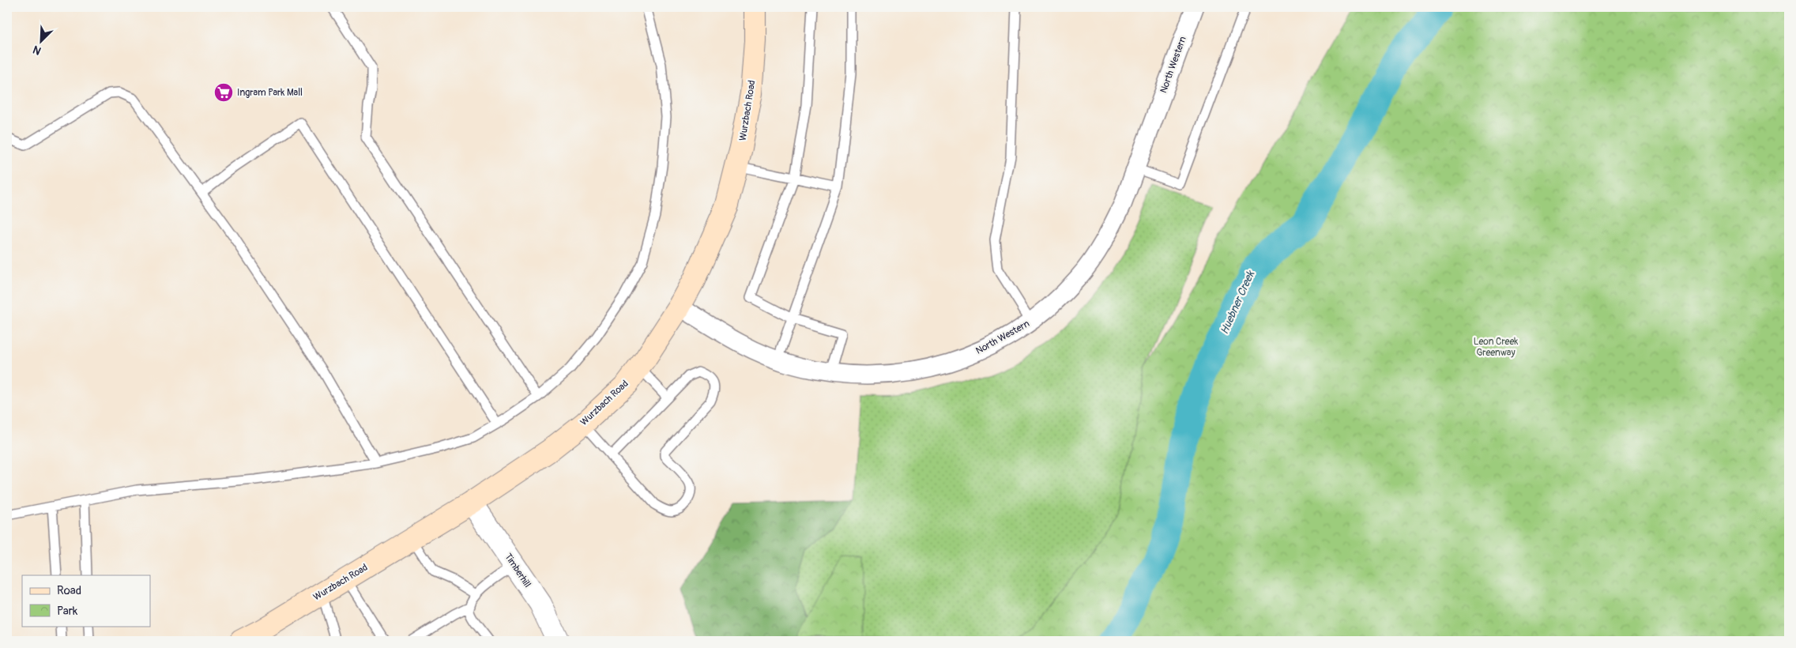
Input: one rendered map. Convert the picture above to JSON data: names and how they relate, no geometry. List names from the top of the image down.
{
  "streets": {
    "main road": ["Wurzbach Road"],
    "street": ["North Western", "Timberhill"]
  },
  "crossings": [
    ["North Western", "Wurzbach Road"],
    ["Wurzbach Road", "Timberhill"]
  ],
  "water": ["Huebner Creek"],
  "parks": ["Leon Creek Greenway"],
  "places": {
    "supermarket": ["Ingram Park Mall"]
  },
  "legend": ["Road", "Park"],
  "north": "bottom left"
}
